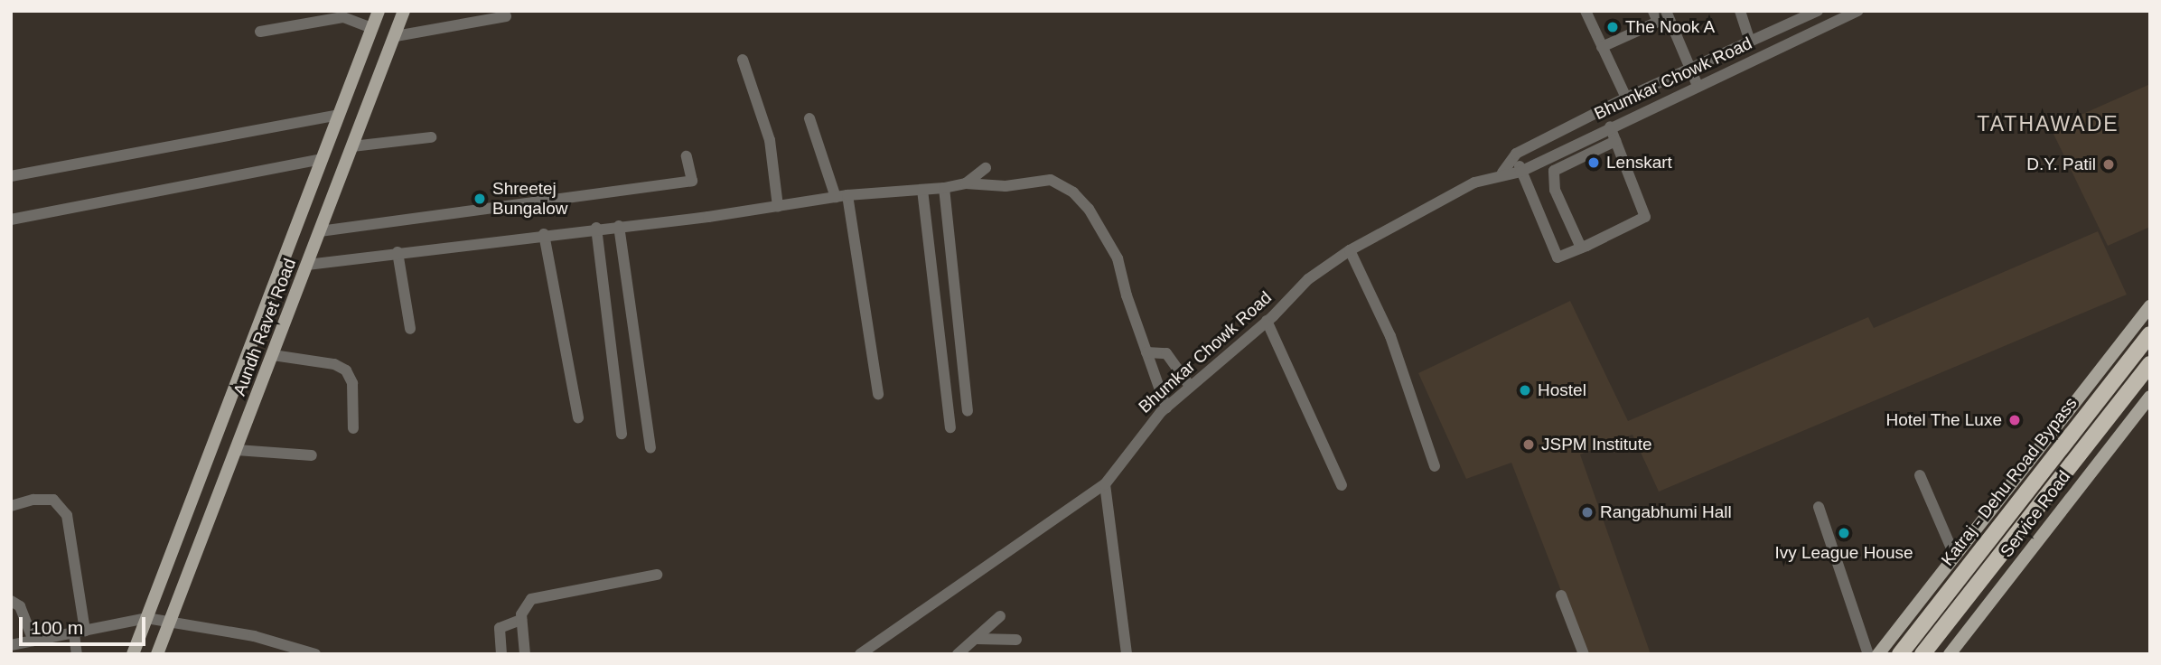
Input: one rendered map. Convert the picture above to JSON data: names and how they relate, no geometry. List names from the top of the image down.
{
  "streets": {
    "highway": ["Katraj - Dehu Road Bypass"],
    "main road": ["Aundh Ravet Road", "Service Road"],
    "street": ["Bhumkar Chowk Road"]
  },
  "districts": ["TATHAWADE"],
  "places": [
    "The Nook A",
    "Lenskart",
    "D.Y. Patil",
    "Shreetej Bungalow",
    "Hostel",
    "Hotel The Luxe",
    "JSPM Institute",
    "Rangabhumi Hall",
    "Ivy League House"
  ],
  "scale_bar": "100 m"
}
